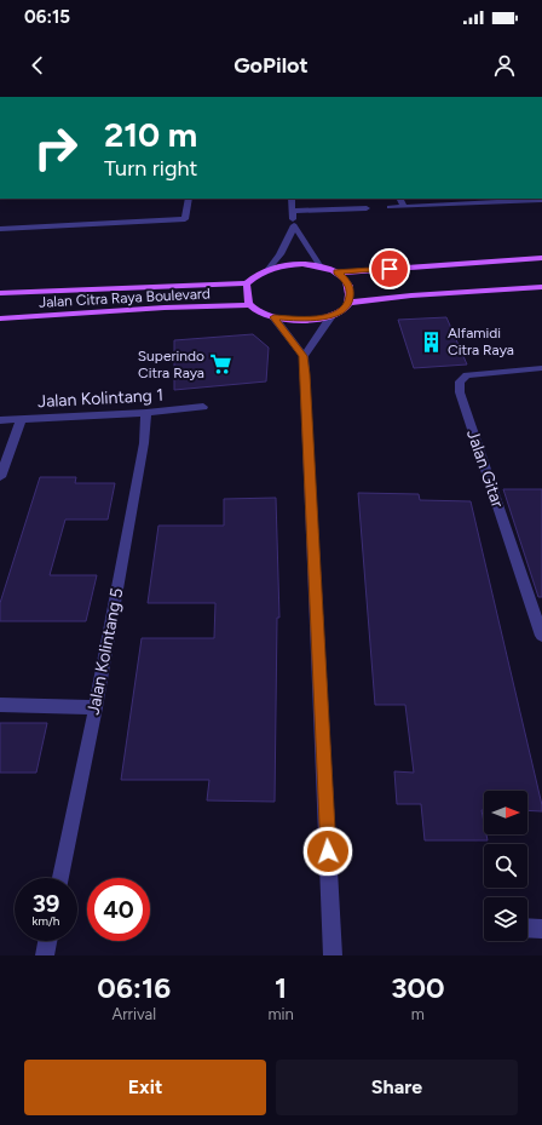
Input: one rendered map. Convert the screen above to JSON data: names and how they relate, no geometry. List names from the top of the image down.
{
  "streets": {
    "main road": ["Jalan Citra Raya Boulevard"],
    "street": ["Jalan Kolintang 1", "Jalan Gitar", "Jalan Kolintang 5"]
  },
  "crossings": [
    ["Jalan Kolintang 1", "Jalan Kolintang 5"]
  ],
  "places": {
    "building": ["Alfamidi Citra Raya"],
    "supermarket": ["Superindo Citra Raya"]
  },
  "north": "right",
  "page": {
    "status": "06:15",
    "header": "GoPilot",
    "turn": ["210 m", "Turn right"],
    "speed": "39 km/h",
    "limit": "40",
    "eta": [
      "06:16",
      "Arrival",
      "1",
      "min",
      "300",
      "m"
    ],
    "buttons": ["Exit", "Share"]
  }
}
